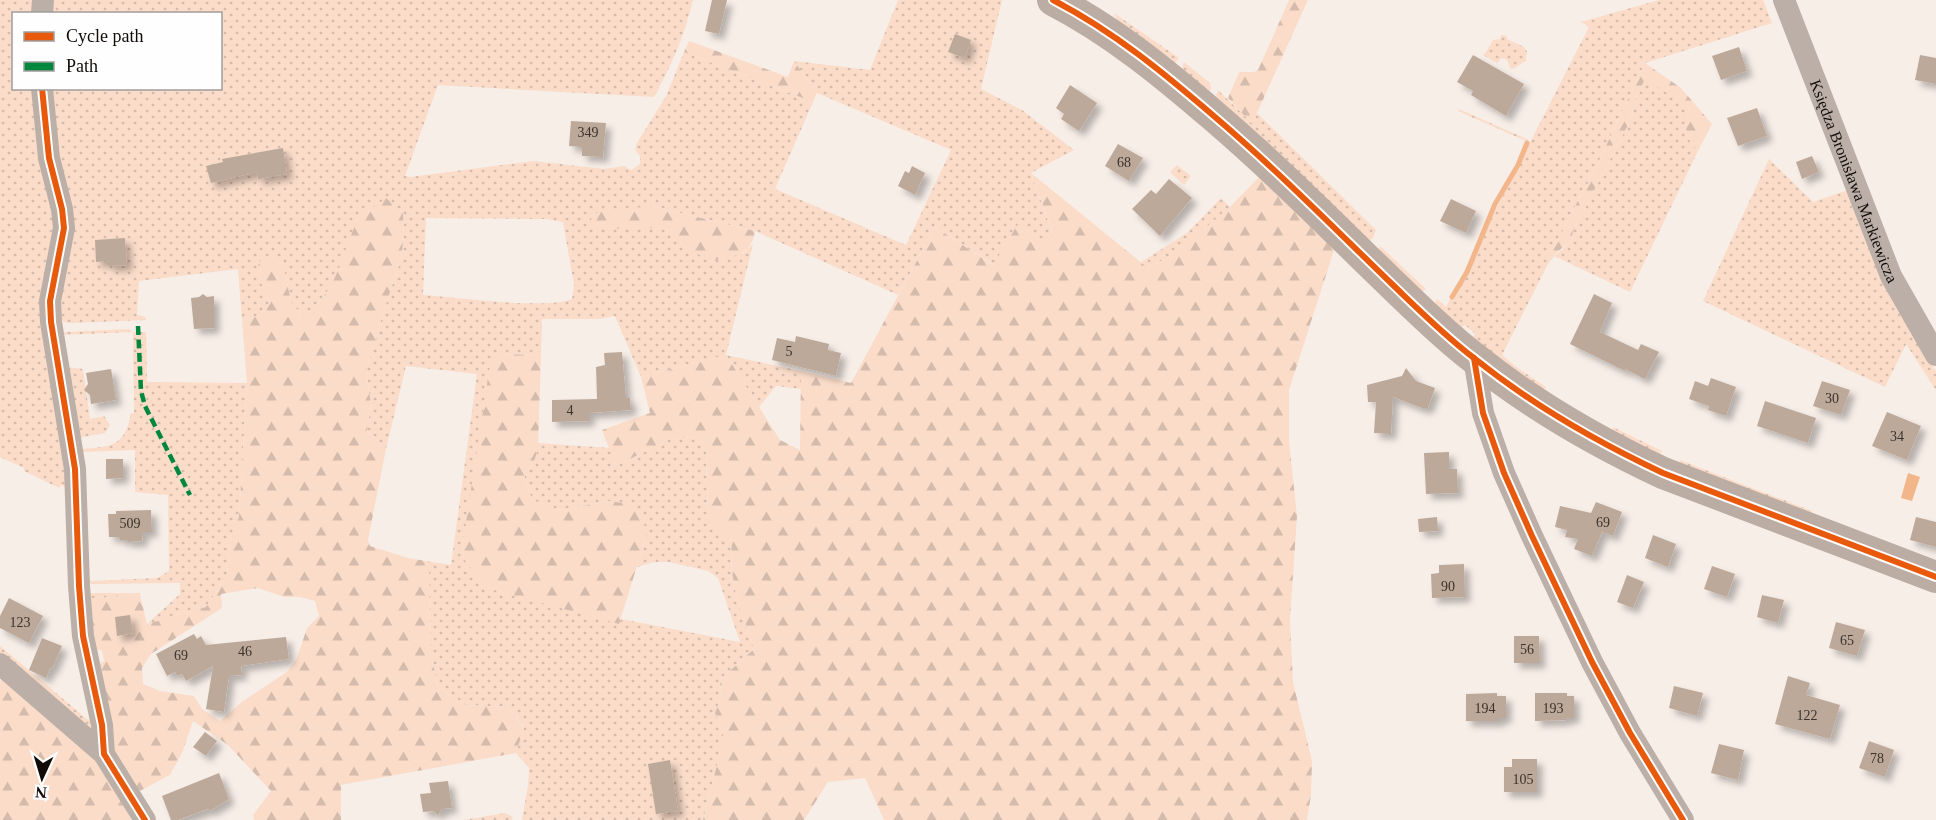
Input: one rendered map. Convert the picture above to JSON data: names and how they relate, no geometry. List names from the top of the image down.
{
  "streets": {
    "street": ["Księdza Bronisława Markiewicza"]
  },
  "house_numbers": [
    "349",
    "68",
    "5",
    "30",
    "4",
    "34",
    "69",
    "509",
    "90",
    "123",
    "65",
    "56",
    "46",
    "69",
    "194",
    "193",
    "122",
    "78",
    "105"
  ],
  "legend": ["Cycle path", "Path"],
  "north": "bottom"
}
